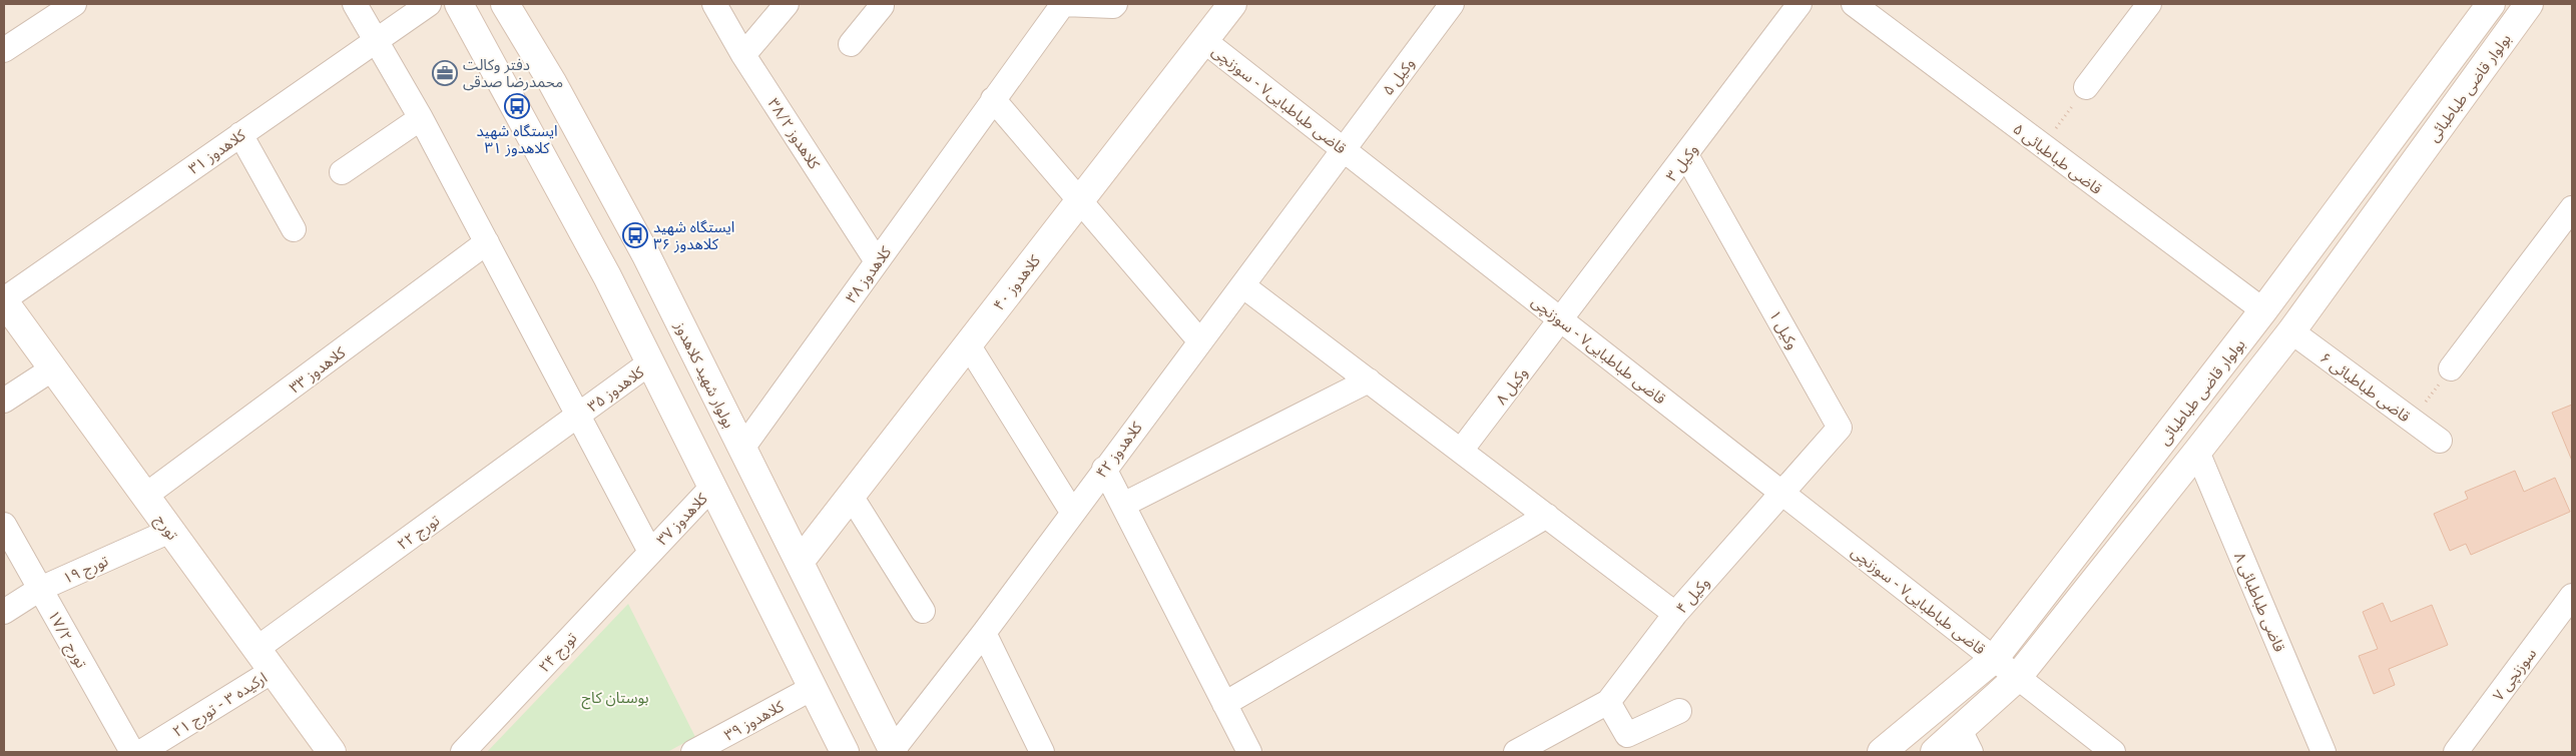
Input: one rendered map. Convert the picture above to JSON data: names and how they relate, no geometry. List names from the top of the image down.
{
  "streets": {
    "main road": [
      "بولوار قاضی طباطبائی",
      "کلاهدوز ۴۰",
      "بولوار شهید کلاهدوز",
      "تورج"
    ],
    "street": [
      "وکيل ۵",
      "قاضی طباطبایی۷ - سوزنچی",
      "کلاهدوز ۳۸/۲",
      "کلاهدوز ۳۱",
      "قاضی طباطبائی ۵",
      "وکيل ۳",
      "کلاهدوز ۳۸",
      "وکيل ۱",
      "کلاهدوز ۳۳",
      "وکيل ۸",
      "قاضی طباطبائی ۶",
      "کلاهدوز ۳۵",
      "کلاهدوز ۴۲",
      "کلاهدوز ۳۷",
      "تورج ۲۲",
      "تورج ۱۹",
      "وکيل ۴",
      "قاضی طباطبائی ۸",
      "تورج ۱۷/۲",
      "تورج ۲۴",
      "سوزنچی ۷",
      "ارکیده ۳ - تورج ۲۱",
      "کلاهدوز ۳۹"
    ]
  },
  "crossings": [
    ["وکيل ۵", "قاضی طباطبایی۷ - سوزنچی"],
    ["وکيل ۵", "کلاهدوز ۴۲"],
    ["بولوار قاضی طباطبائی", "قاضی طباطبایی۷ - سوزنچی"],
    ["بولوار قاضی طباطبائی", "قاضی طباطبائی ۵"],
    ["بولوار قاضی طباطبائی", "قاضی طباطبائی ۶"],
    ["بولوار قاضی طباطبائی", "قاضی طباطبائی ۸"],
    ["قاضی طباطبایی۷ - سوزنچی", "وکيل ۳"],
    ["قاضی طباطبایی۷ - سوزنچی", "کلاهدوز ۴۰"],
    ["قاضی طباطبایی۷ - سوزنچی", "وکيل ۱"],
    ["قاضی طباطبایی۷ - سوزنچی", "وکيل ۸"],
    ["قاضی طباطبایی۷ - سوزنچی", "کلاهدوز ۴۲"],
    ["قاضی طباطبایی۷ - سوزنچی", "وکيل ۴"],
    ["کلاهدوز ۳۸/۲", "کلاهدوز ۳۸"],
    ["کلاهدوز ۳۱", "تورج"],
    ["وکيل ۳", "وکيل ۱"],
    ["وکيل ۳", "وکيل ۸"],
    ["کلاهدوز ۳۸", "بولوار شهید کلاهدوز"],
    ["کلاهدوز ۴۰", "بولوار شهید کلاهدوز"],
    ["وکيل ۱", "وکيل ۴"],
    ["کلاهدوز ۳۳", "تورج"],
    ["بولوار شهید کلاهدوز", "کلاهدوز ۴۲"],
    ["کلاهدوز ۳۵", "تورج ۲۲"],
    ["کلاهدوز ۳۷", "تورج ۲۴"],
    ["تورج", "تورج ۲۲"],
    ["تورج", "تورج ۱۹"],
    ["تورج", "ارکیده ۳ - تورج ۲۱"],
    ["تورج ۱۹", "تورج ۱۷/۲"]
  ],
  "parks": ["بوستان کاج"],
  "places": {
    "office": ["دفتر وکالت محمدرضا صدقی"],
    "bus stop": ["ایستگاه شهید کلاهدوز ۳۱", "ایستگاه شهید کلاهدوز ۳۶"]
  }
}
